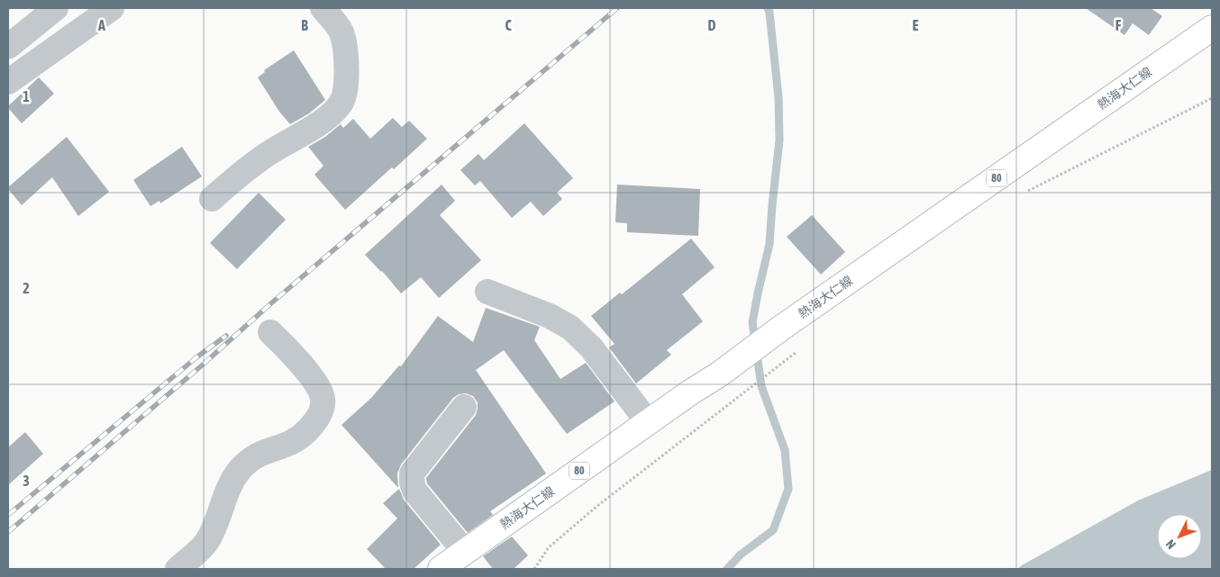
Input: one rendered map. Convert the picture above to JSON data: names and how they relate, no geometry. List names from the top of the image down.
{
  "streets": {
    "main road": ["熱海大仁線", "80"]
  },
  "north": "bottom left",
  "grid": {
    "columns": [
      "A",
      "B",
      "C",
      "D",
      "E",
      "F"
    ],
    "rows": ["1", "2", "3"]
  }
}
